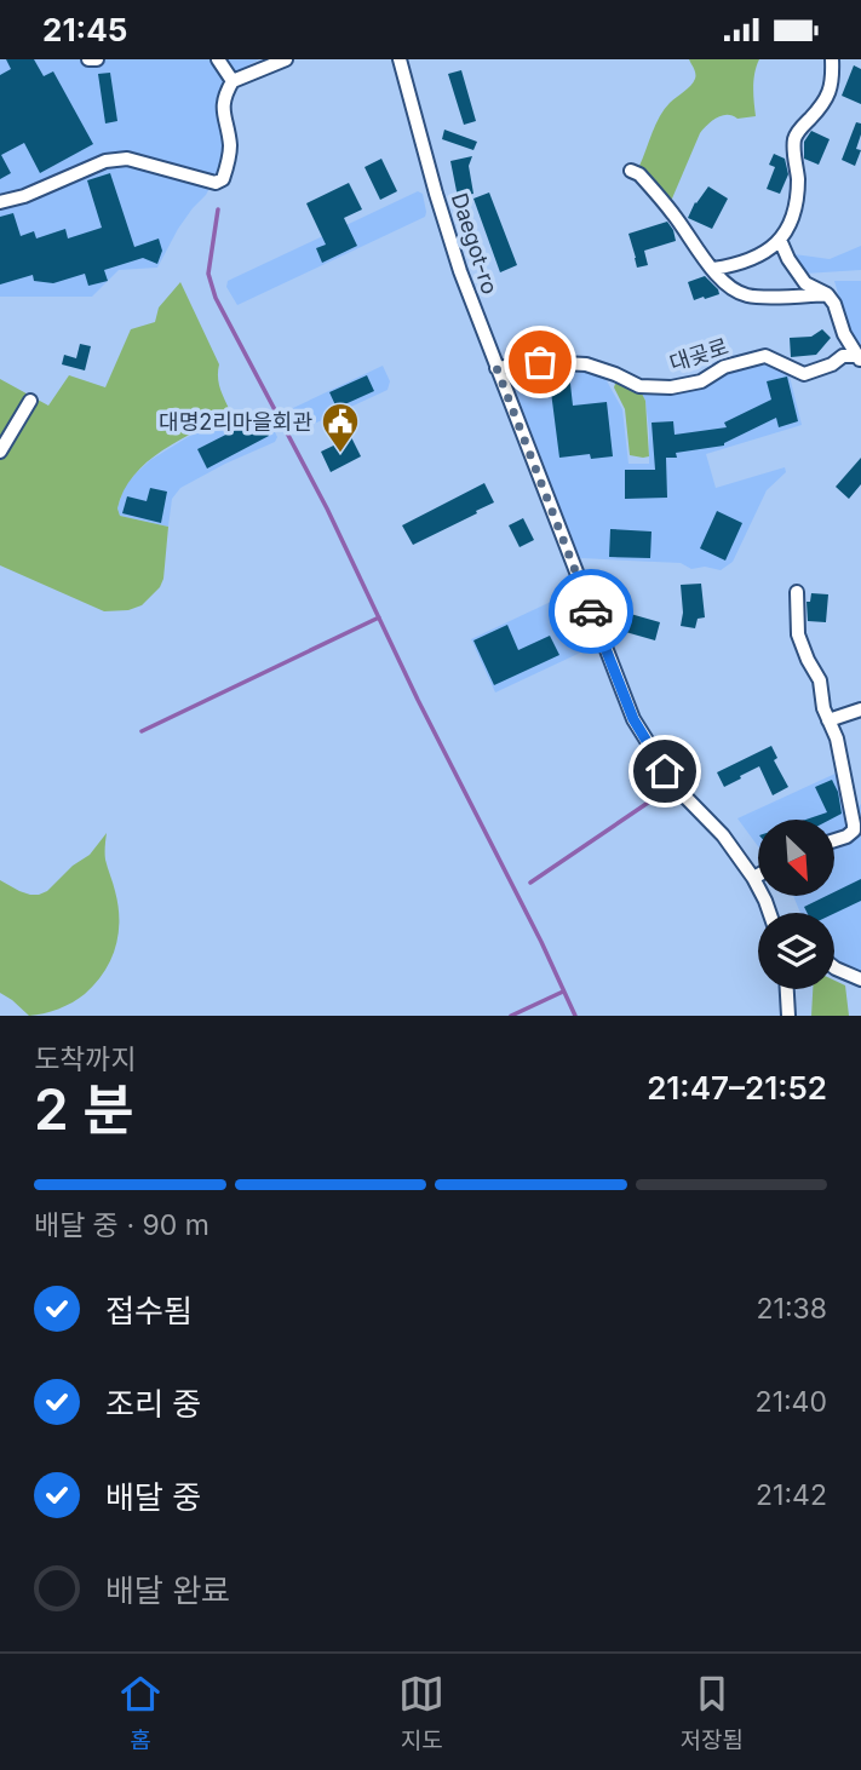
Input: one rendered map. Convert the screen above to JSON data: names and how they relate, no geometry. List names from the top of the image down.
{
  "streets": {
    "street": ["Daegot-ro", "대곶로"]
  },
  "crossings": [
    ["Daegot-ro", "대곶로"]
  ],
  "places": {
    "public building": ["대명2리마을회관"]
  },
  "north": "bottom right",
  "page": {
    "status": "21:45",
    "heading": ["2 분", "도착까지", "21:47–21:52"],
    "bar": "배달 중 · 90 m",
    "list": [
      ["접수됨", "21:38"],
      ["조리 중", "21:40"],
      ["배달 중", "21:42"],
      "배달 완료"
    ],
    "tabs": ["홈", "지도", "저장됨"]
  }
}
